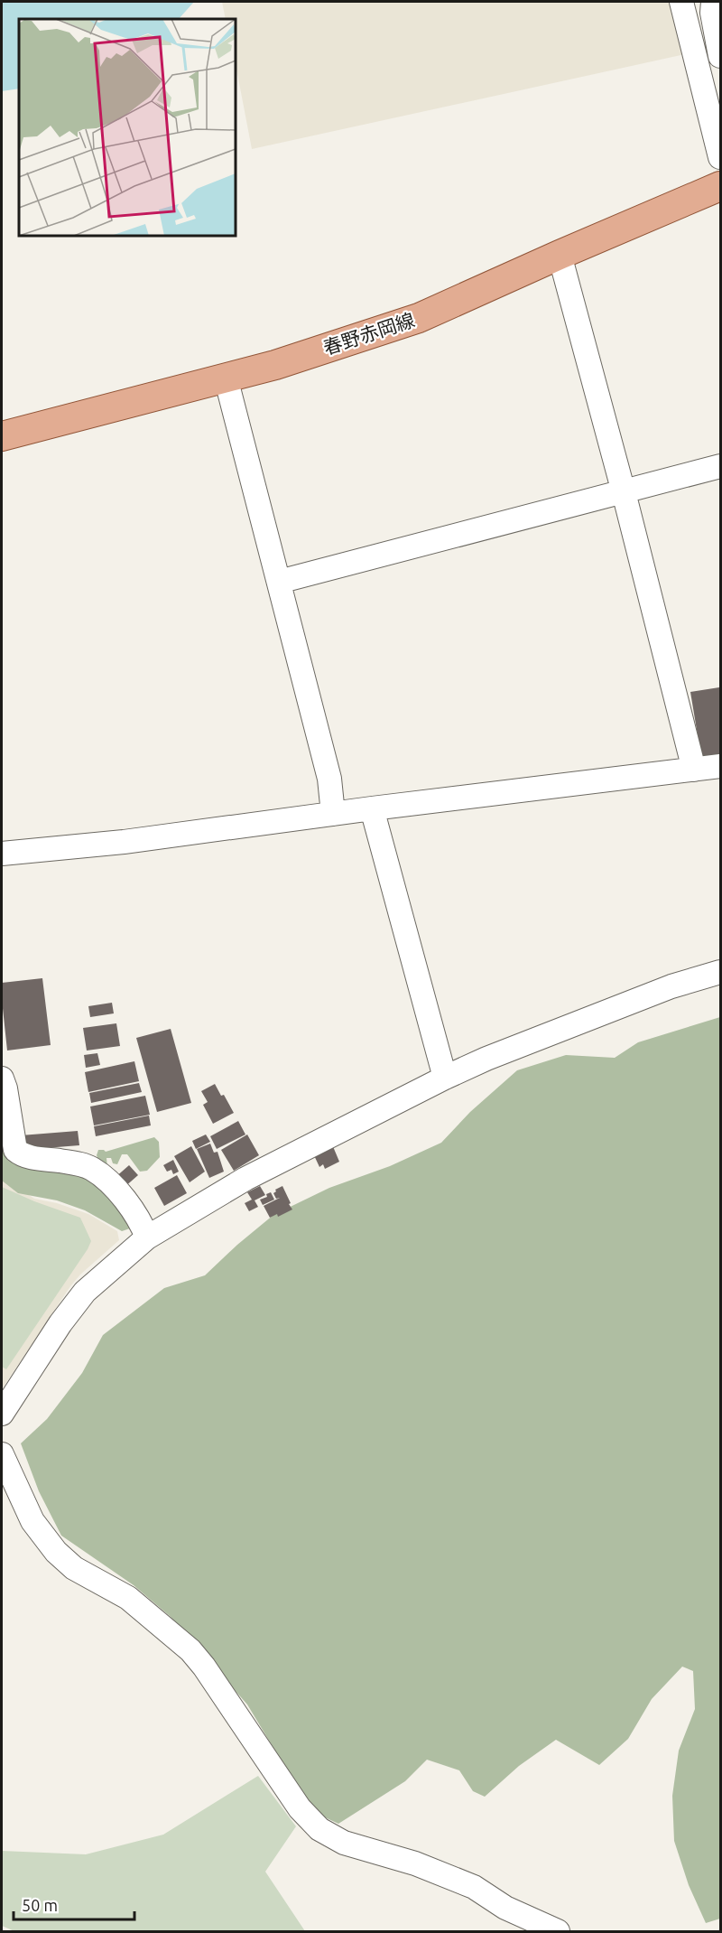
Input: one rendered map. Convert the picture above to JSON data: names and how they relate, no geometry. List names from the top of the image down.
{
  "streets": {
    "main road": ["春野赤岡線"]
  },
  "scale_bar": "50 m"
}
